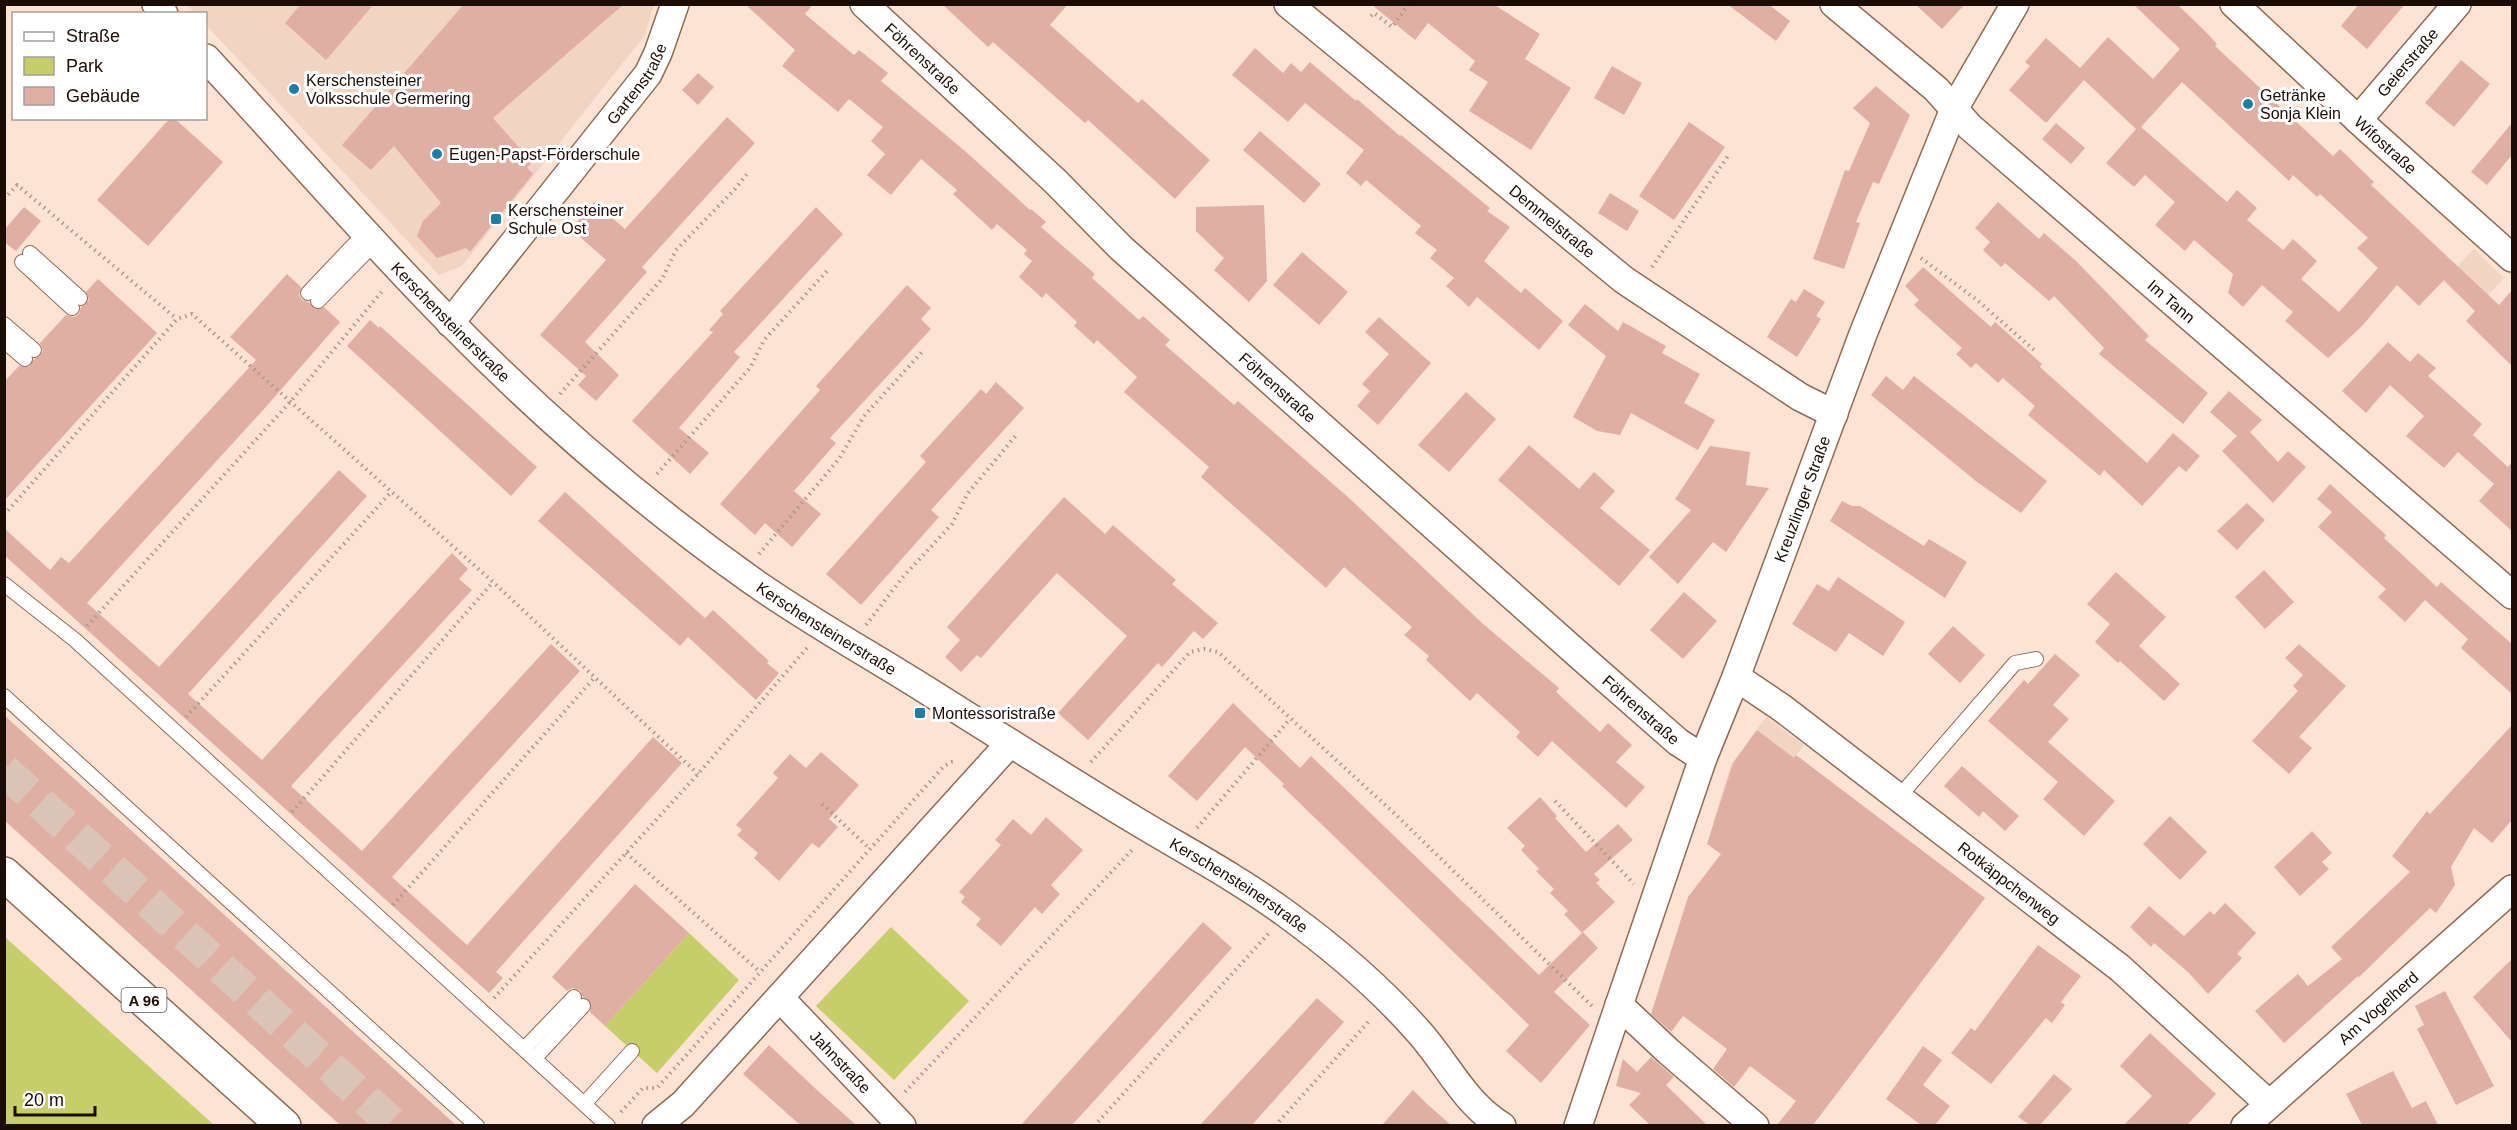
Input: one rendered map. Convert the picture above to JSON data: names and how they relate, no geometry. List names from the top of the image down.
{
  "streets": {
    "highway": ["A 96"],
    "street": [
      "Föhrenstraße",
      "Geierstraße",
      "Gartenstraße",
      "Wifostraße",
      "Demmelstraße",
      "Im Tann",
      "Kerschensteinerstraße",
      "Kreuzlinger Straße",
      "Rotkäppchenweg",
      "Am Vogelherd",
      "Jahnstraße"
    ]
  },
  "crossings": [
    ["Föhrenstraße", "Kreuzlinger Straße"],
    ["Geierstraße", "Wifostraße"],
    ["Gartenstraße", "Kerschensteinerstraße"],
    ["Demmelstraße", "Kreuzlinger Straße"],
    ["Im Tann", "Kreuzlinger Straße"],
    ["Kreuzlinger Straße", "Rotkäppchenweg"],
    ["Rotkäppchenweg", "Am Vogelherd"]
  ],
  "places": {
    "other": ["Kerschensteiner Volksschule Germering", "Getränke Sonja Klein", "Eugen-Papst-Förderschule"],
    "transit": ["Kerschensteiner Schule Ost", "Montessoristraße"]
  },
  "legend": ["Straße", "Park", "Gebäude"],
  "scale_bar": "20 m"
}
